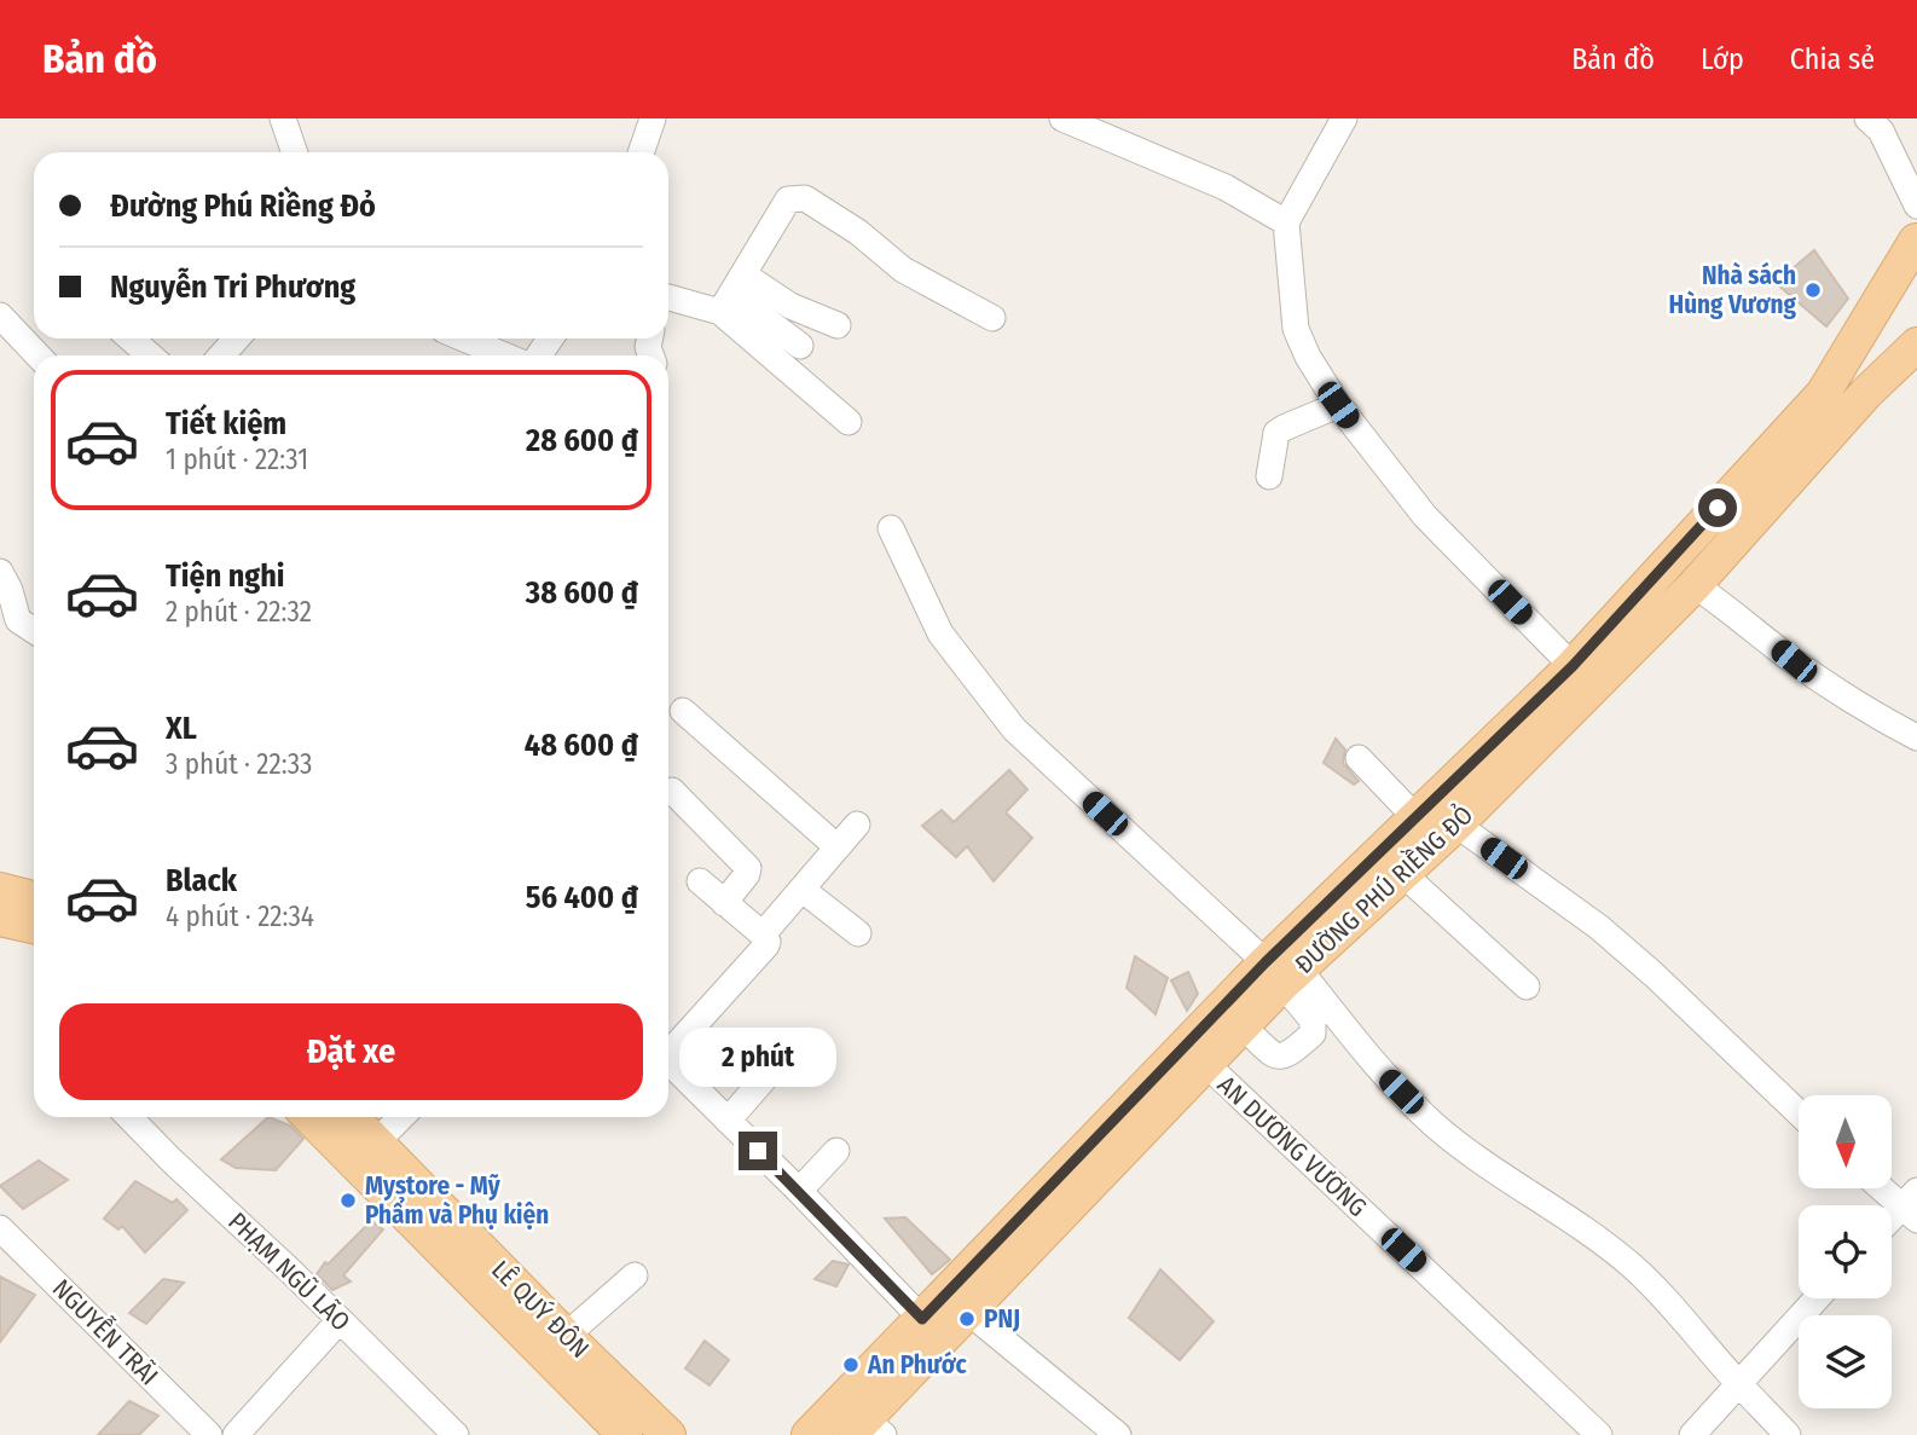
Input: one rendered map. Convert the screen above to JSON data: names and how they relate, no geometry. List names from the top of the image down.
{
  "streets": {
    "main road": ["ĐƯỜNG PHÚ RIỀNG ĐỎ", "LÊ QUÝ ĐÔN"],
    "street": ["AN DƯƠNG VƯƠNG", "PHẠM NGŨ LÃO", "NGUYỄN TRÃI"]
  },
  "crossings": [
    ["ĐƯỜNG PHÚ RIỀNG ĐỎ", "AN DƯƠNG VƯƠNG"]
  ],
  "places": [
    "Nhà sách Hùng Vương",
    "Mystore - Mỹ Phẩm và Phụ kiện",
    "PNJ",
    "An Phước"
  ],
  "north": "bottom",
  "page": {
    "header": "Bản đồ",
    "nav": ["Bản đồ", "Lớp", "Chia sẻ"],
    "banner": ["Đường Phú Riềng Đỏ", "Nguyễn Tri Phương"],
    "list": [
      {
        "name": "Tiết kiệm",
        "note": "1 phút · 22:31",
        "value": "28 600 ₫"
      },
      {
        "name": "Tiện nghi",
        "note": "2 phút · 22:32",
        "value": "38 600 ₫"
      },
      {
        "name": "XL",
        "note": "3 phút · 22:33",
        "value": "48 600 ₫"
      },
      {
        "name": "Black",
        "note": "4 phút · 22:34",
        "value": "56 400 ₫"
      }
    ],
    "buttons": "Đặt xe",
    "bubble": "2 phút"
  }
}
